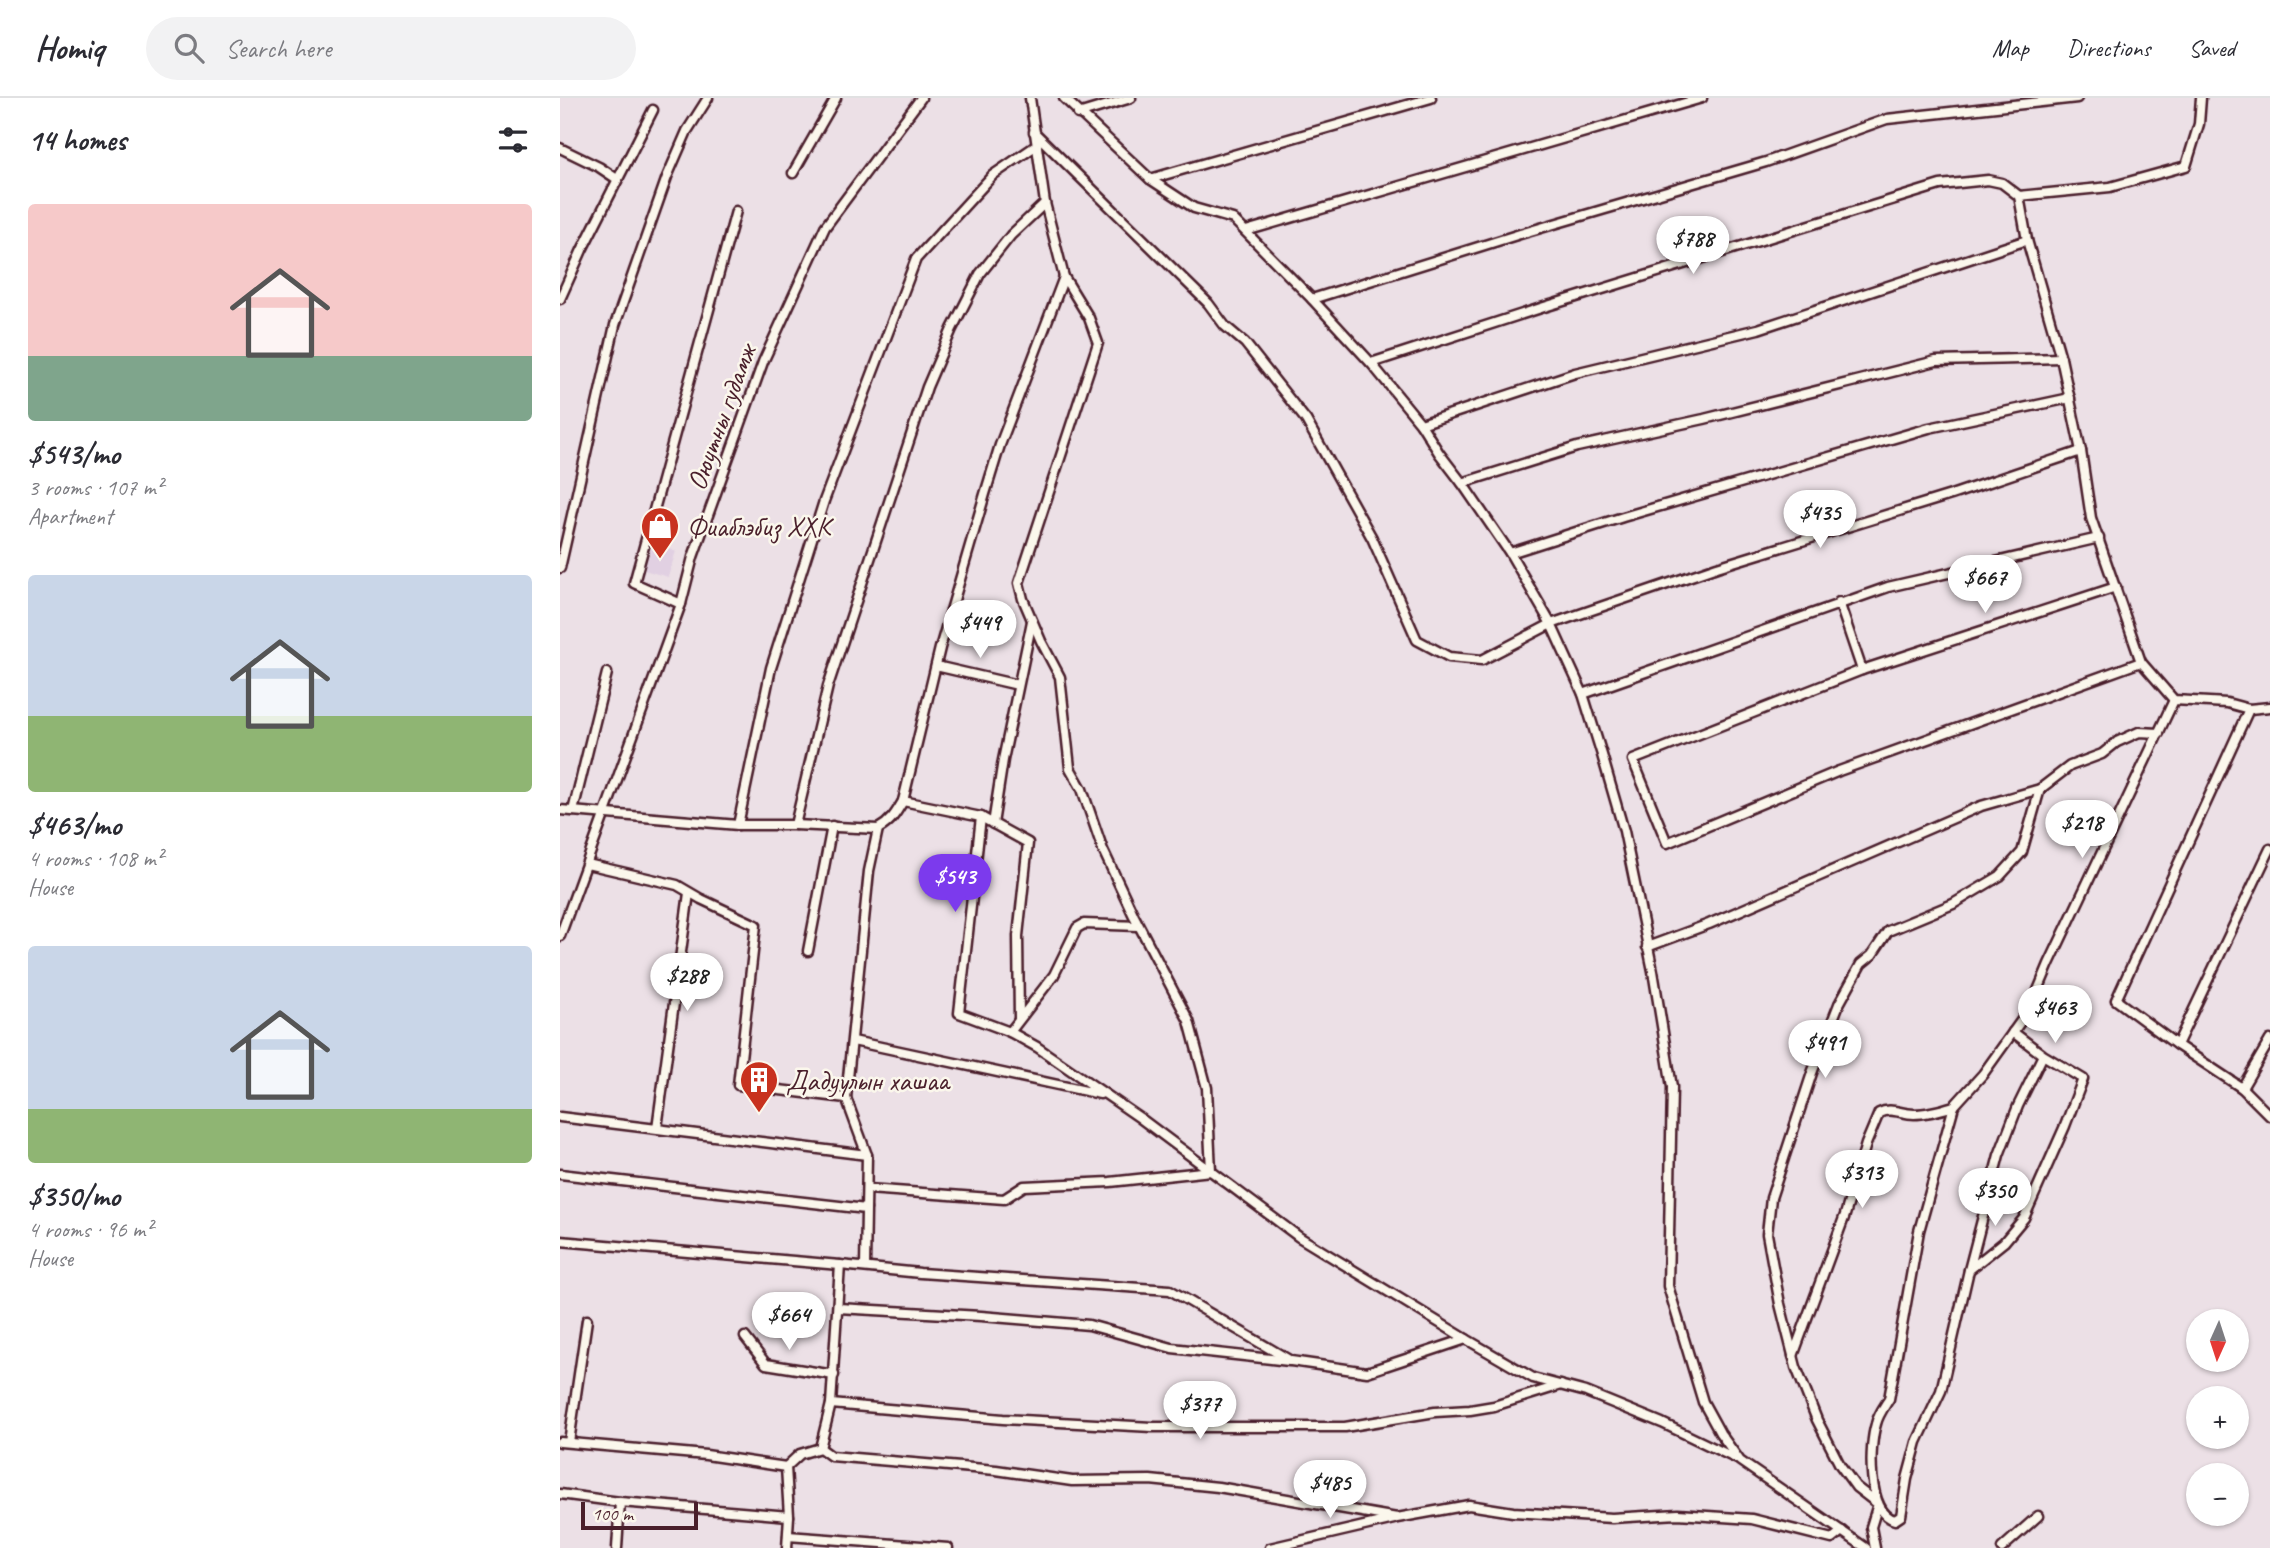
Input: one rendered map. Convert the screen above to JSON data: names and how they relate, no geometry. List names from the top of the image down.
{
  "streets": {
    "street": ["Оюутны гудамж"]
  },
  "places": {
    "shop": ["Фиаблэбиз ХХК"],
    "building": ["Дадуулын хашаа"]
  },
  "scale_bar": "100 m",
  "north": "bottom",
  "page": {
    "header": "Homiq",
    "search": "Search here",
    "nav": ["Map", "Directions", "Saved"],
    "heading": "14 homes",
    "list": [
      {
        "name": "$543/mo",
        "note": "3 rooms · 107 m² · Apartment"
      },
      {
        "name": "$463/mo",
        "note": "4 rooms · 108 m² · House"
      },
      {
        "name": "$350/mo",
        "note": "4 rooms · 96 m² · House"
      }
    ],
    "price": [
      "$788",
      "$435",
      "$667",
      "$449",
      "$218",
      "$543",
      "$288",
      "$463",
      "$491",
      "$313",
      "$350",
      "$664",
      "$377",
      "$485"
    ],
    "map_buttons": ["+", "−"],
    "scale": "100 m"
  }
}
